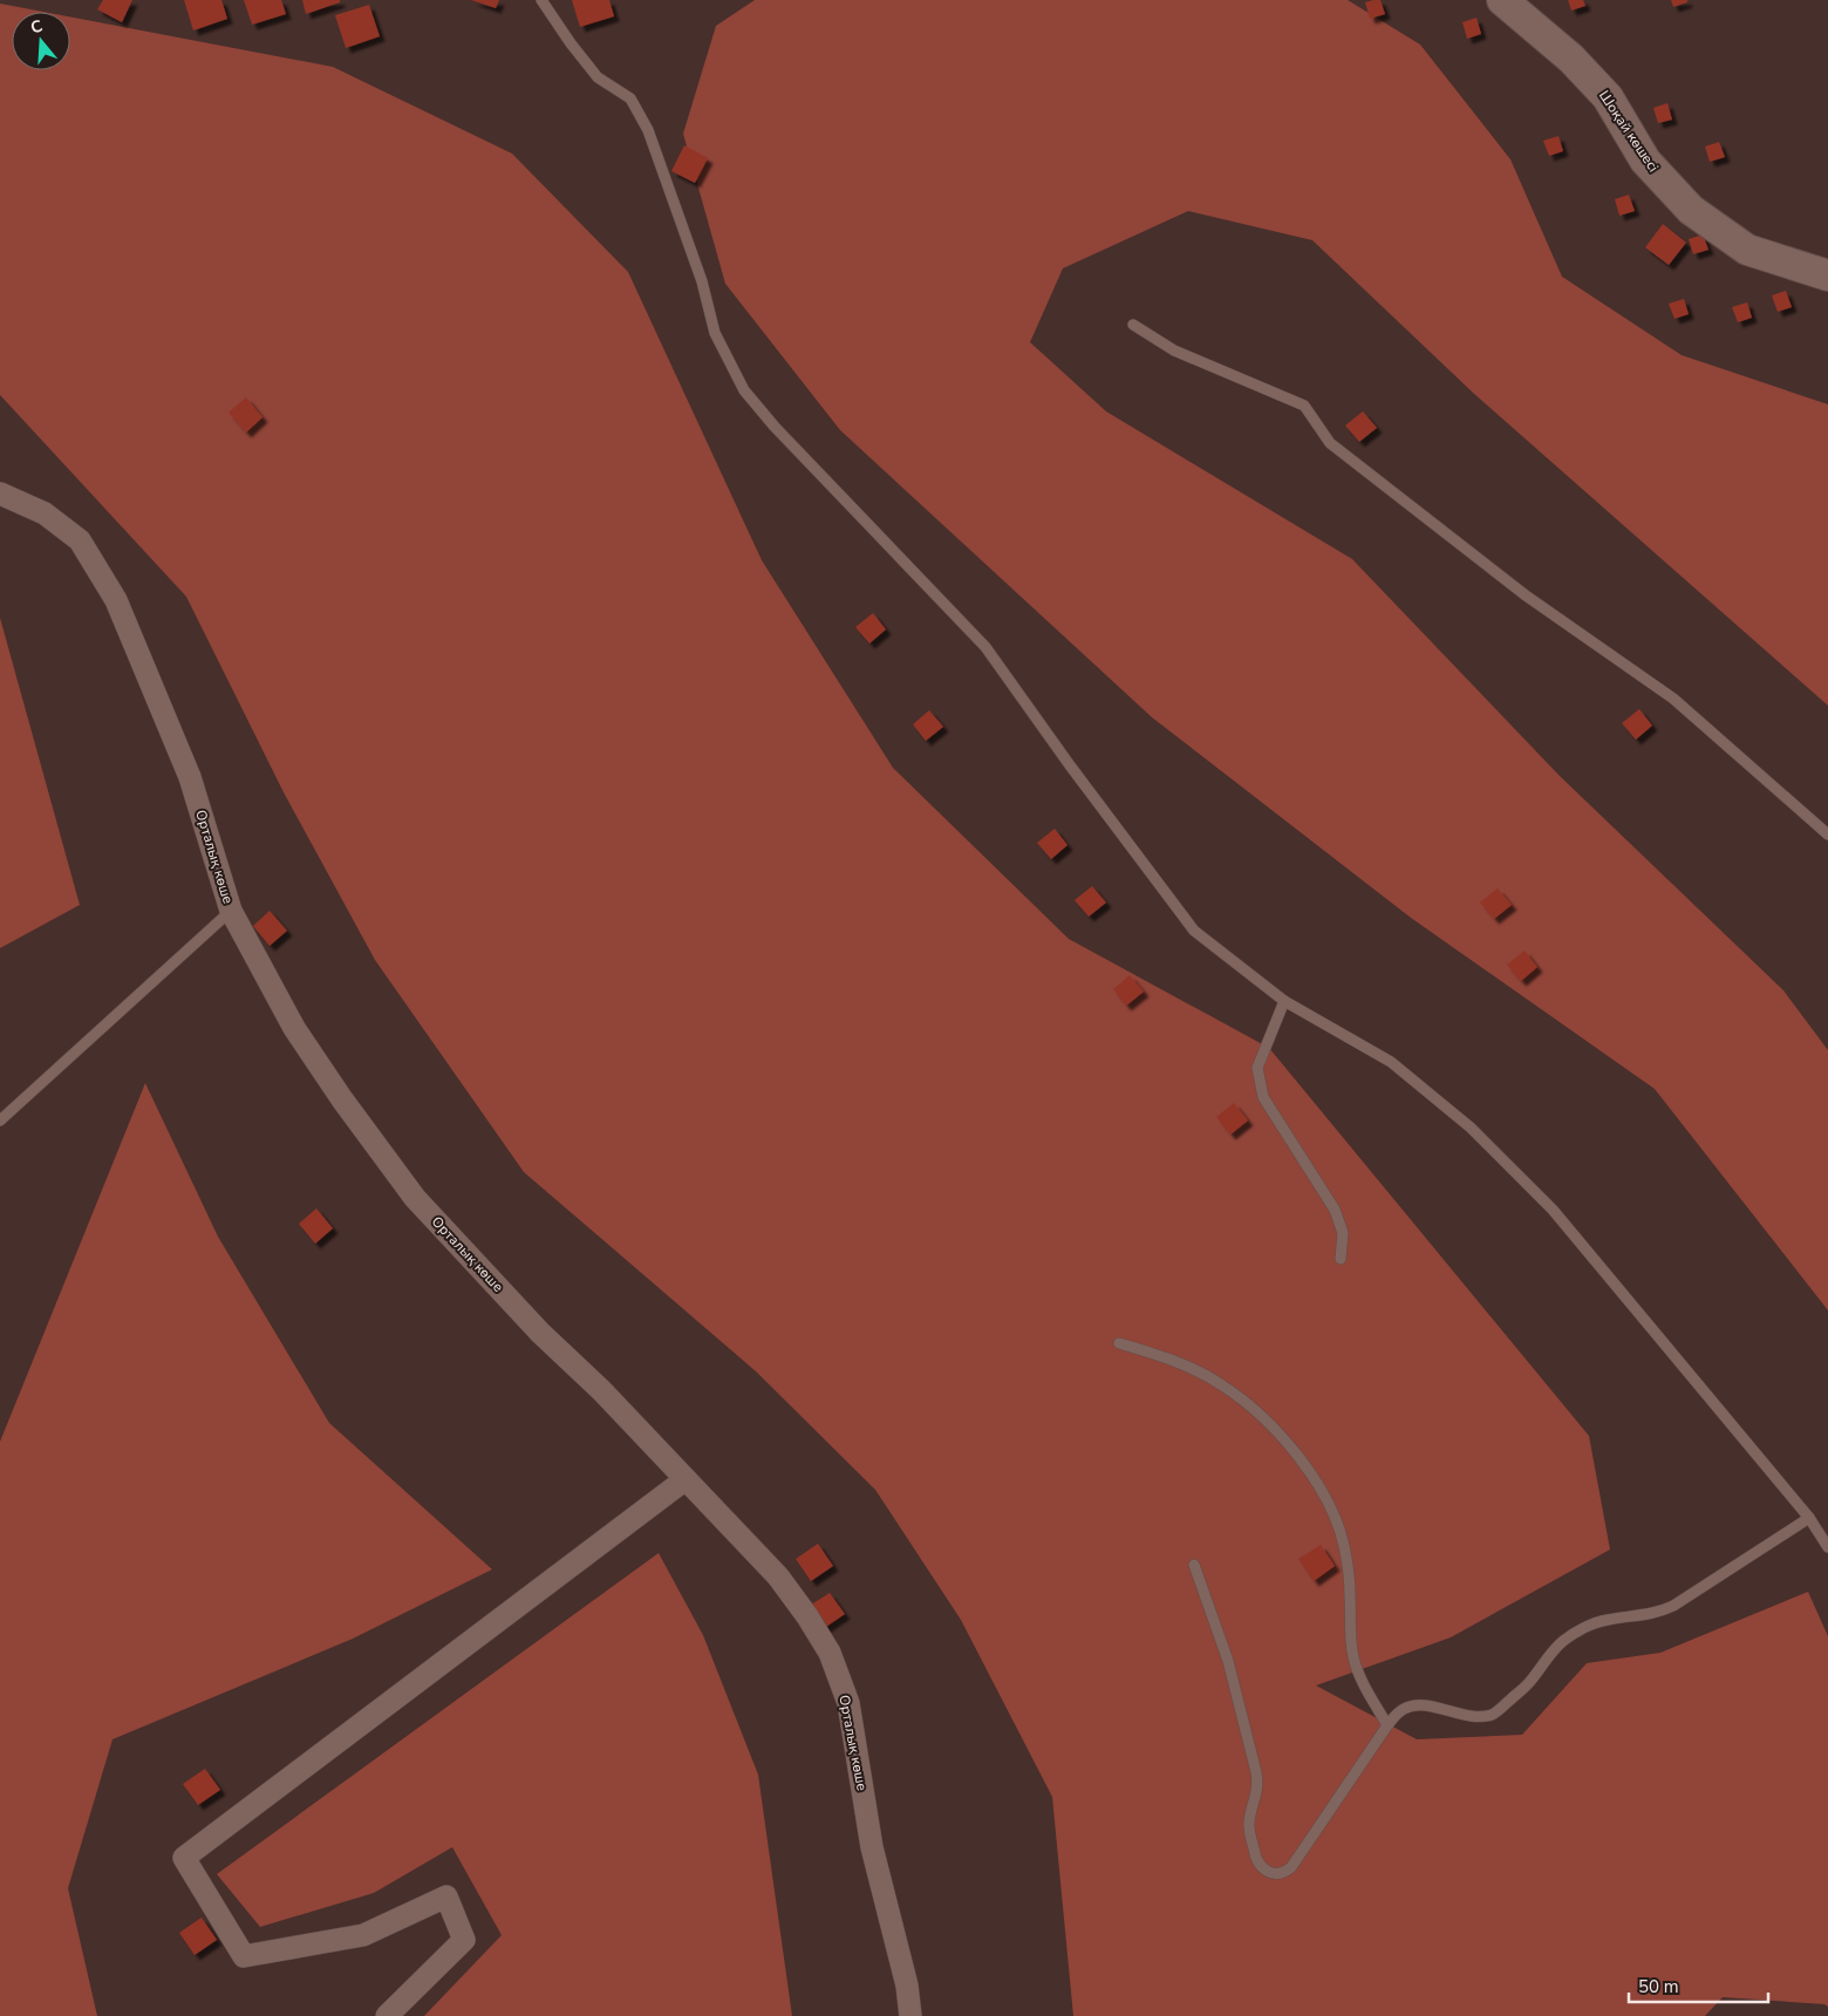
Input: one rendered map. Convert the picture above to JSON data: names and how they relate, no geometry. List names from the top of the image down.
{
  "streets": {
    "street": ["Шоқай көшесі", "Орталық көше"]
  },
  "scale_bar": "50 m",
  "north": "top"
}
